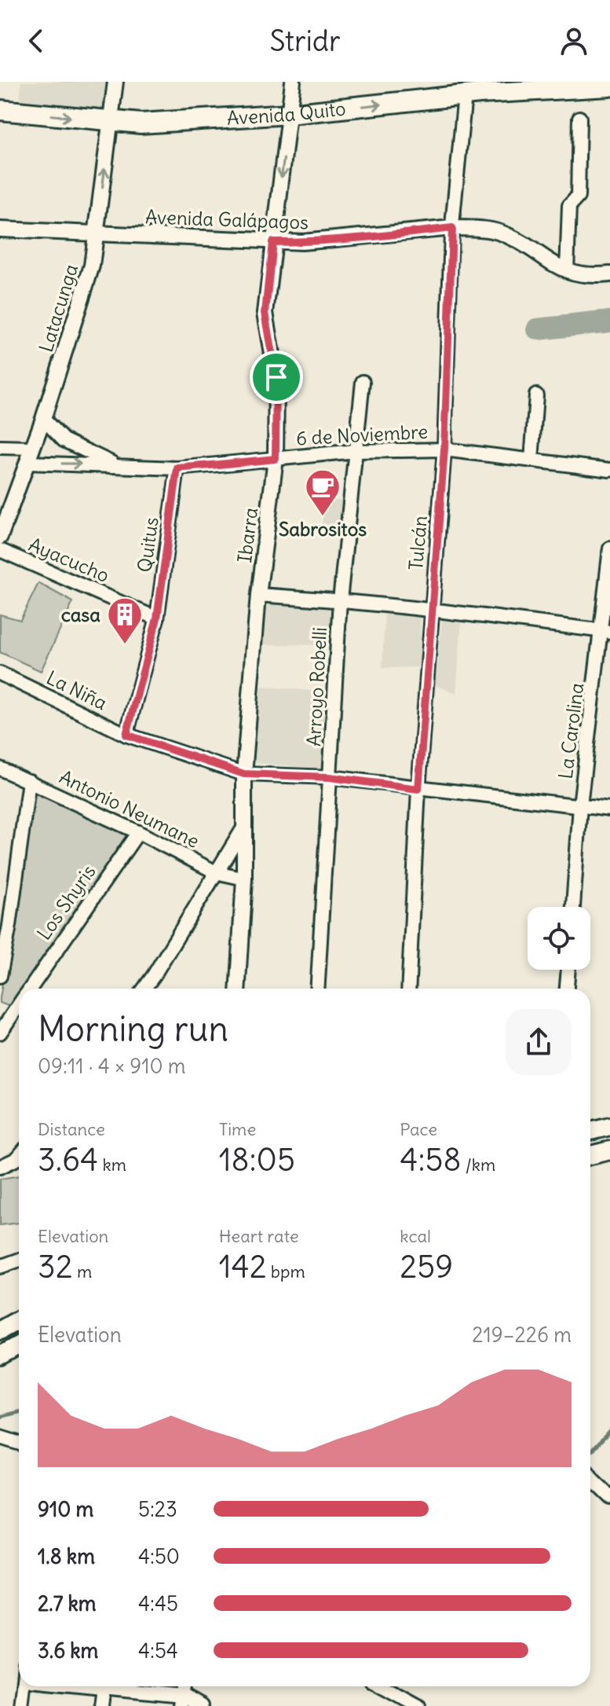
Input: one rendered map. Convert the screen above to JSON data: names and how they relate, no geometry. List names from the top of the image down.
{
  "streets": {
    "main road": ["Avenida Quito"],
    "street": [
      "Avenida Galápagos",
      "Latacunga",
      "6 de Noviembre",
      "Ibarra",
      "Tulcán",
      "Quitus",
      "Ayacucho",
      "Arroyo Robelli",
      "La Niña",
      "La Carolina",
      "Antonio Neumane",
      "Los Shyris"
    ]
  },
  "crossings": [
    ["Avenida Quito", "Latacunga"],
    ["Avenida Quito", "Ibarra"],
    ["Avenida Quito", "Tulcán"],
    ["Avenida Galápagos", "Latacunga"],
    ["Avenida Galápagos", "Ibarra"],
    ["Avenida Galápagos", "Tulcán"],
    ["Latacunga", "6 de Noviembre"],
    ["6 de Noviembre", "Ibarra"],
    ["6 de Noviembre", "Tulcán"],
    ["6 de Noviembre", "Quitus"],
    ["6 de Noviembre", "Arroyo Robelli"],
    ["Ibarra", "La Niña"],
    ["Ibarra", "Antonio Neumane"],
    ["Tulcán", "La Niña"],
    ["Quitus", "Ayacucho"],
    ["Quitus", "La Niña"],
    ["Arroyo Robelli", "La Niña"],
    ["La Niña", "La Carolina"],
    ["Antonio Neumane", "Los Shyris"]
  ],
  "one_way": ["Avenida Quito"],
  "places": {
    "cafe": ["Sabrositos"],
    "building": ["casa"]
  },
  "page": {
    "header": "Stridr",
    "heading": ["Morning run", "09:11 · 4 × 910 m"],
    "stats": [
      ["Distance", "3.64 km"],
      ["Time", "18:05"],
      ["Pace", "4:58 /km"],
      ["Elevation", "32 m"],
      ["Heart rate", "142 bpm"],
      ["kcal", "259"]
    ],
    "chart": ["Elevation", "219–226 m"],
    "list": [
      {
        "name": "910 m",
        "note": "5:23"
      },
      {
        "name": "1.8 km",
        "note": "4:50"
      },
      {
        "name": "2.7 km",
        "note": "4:45"
      },
      {
        "name": "3.6 km",
        "note": "4:54"
      }
    ]
  }
}
